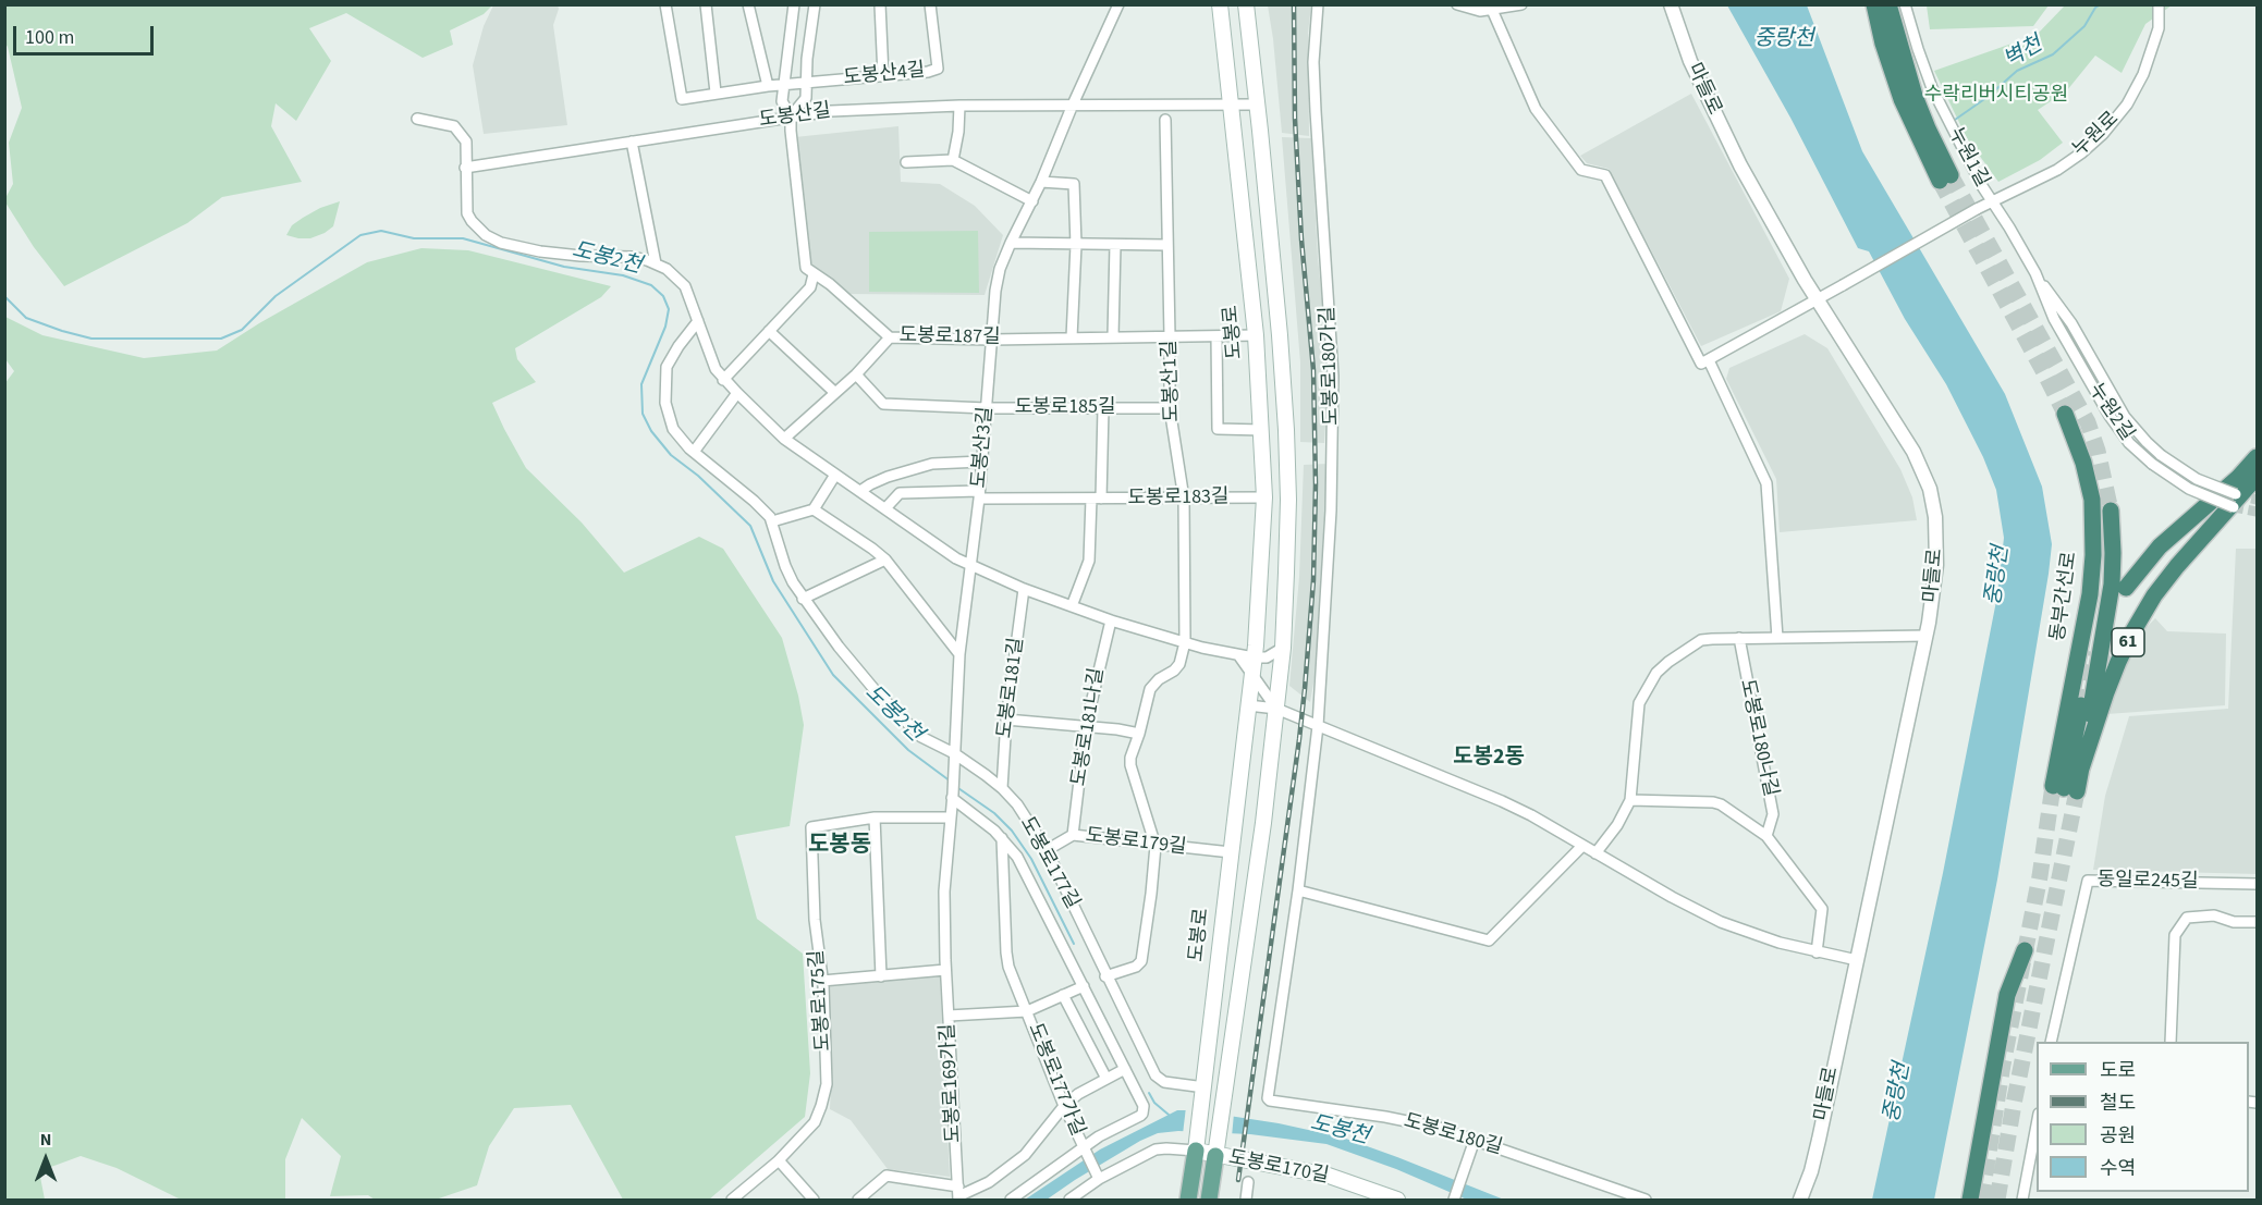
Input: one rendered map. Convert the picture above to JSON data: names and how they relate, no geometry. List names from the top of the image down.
{
  "streets": {
    "highway": ["동부간선로", "61"],
    "main road": ["도봉로", "도봉로170길"],
    "street": [
      "도봉산4길",
      "마들로",
      "도봉산길",
      "누원로",
      "누원1길",
      "도봉로187길",
      "도봉로180가길",
      "도봉산1길",
      "도봉로185길",
      "누원2길",
      "도봉산3길",
      "도봉로183길",
      "도봉로181길",
      "도봉로181나길",
      "도봉로180나길",
      "도봉로179길",
      "도봉로177길",
      "동일로245길",
      "도봉로175길",
      "도봉로177가길",
      "도봉로169가길",
      "도봉로180길"
    ]
  },
  "crossings": [
    ["마들로", "누원로"],
    ["도봉산길", "도봉로"],
    ["도봉산길", "도봉산3길"],
    ["누원로", "누원1길"],
    ["누원로", "누원2길"],
    ["누원1길", "누원2길"],
    ["도봉로", "도봉로187길"],
    ["도봉로", "도봉로183길"],
    ["도봉로", "도봉로179길"],
    ["도봉로", "도봉로177길"],
    ["도봉로", "도봉로170길"],
    ["도봉로187길", "도봉산1길"],
    ["도봉로187길", "도봉산3길"],
    ["도봉로180가길", "도봉로180길"],
    ["도봉산1길", "도봉로185길"],
    ["도봉산1길", "도봉로183길"],
    ["도봉로185길", "도봉산3길"],
    ["도봉산3길", "도봉로183길"],
    ["도봉산3길", "도봉로177길"],
    ["도봉산3길", "도봉로169가길"],
    ["동부간선로", "61"],
    ["도봉로181길", "도봉로177길"],
    ["도봉로181나길", "도봉로179길"],
    ["도봉로179길", "도봉로177길"],
    ["도봉로177길", "도봉로177가길"],
    ["도봉로177길", "도봉로169가길"],
    ["도봉로175길", "도봉로169가길"],
    ["도봉로177가길", "도봉로169가길"]
  ],
  "districts": ["도봉2동", "도봉동"],
  "water": [
    "중랑천",
    "벽천",
    "도봉2천",
    "도봉천"
  ],
  "parks": ["수락리버시티공원"],
  "legend": [
    "도로",
    "철도",
    "공원",
    "수역"
  ],
  "scale_bar": "100 m",
  "north": "top"
}
